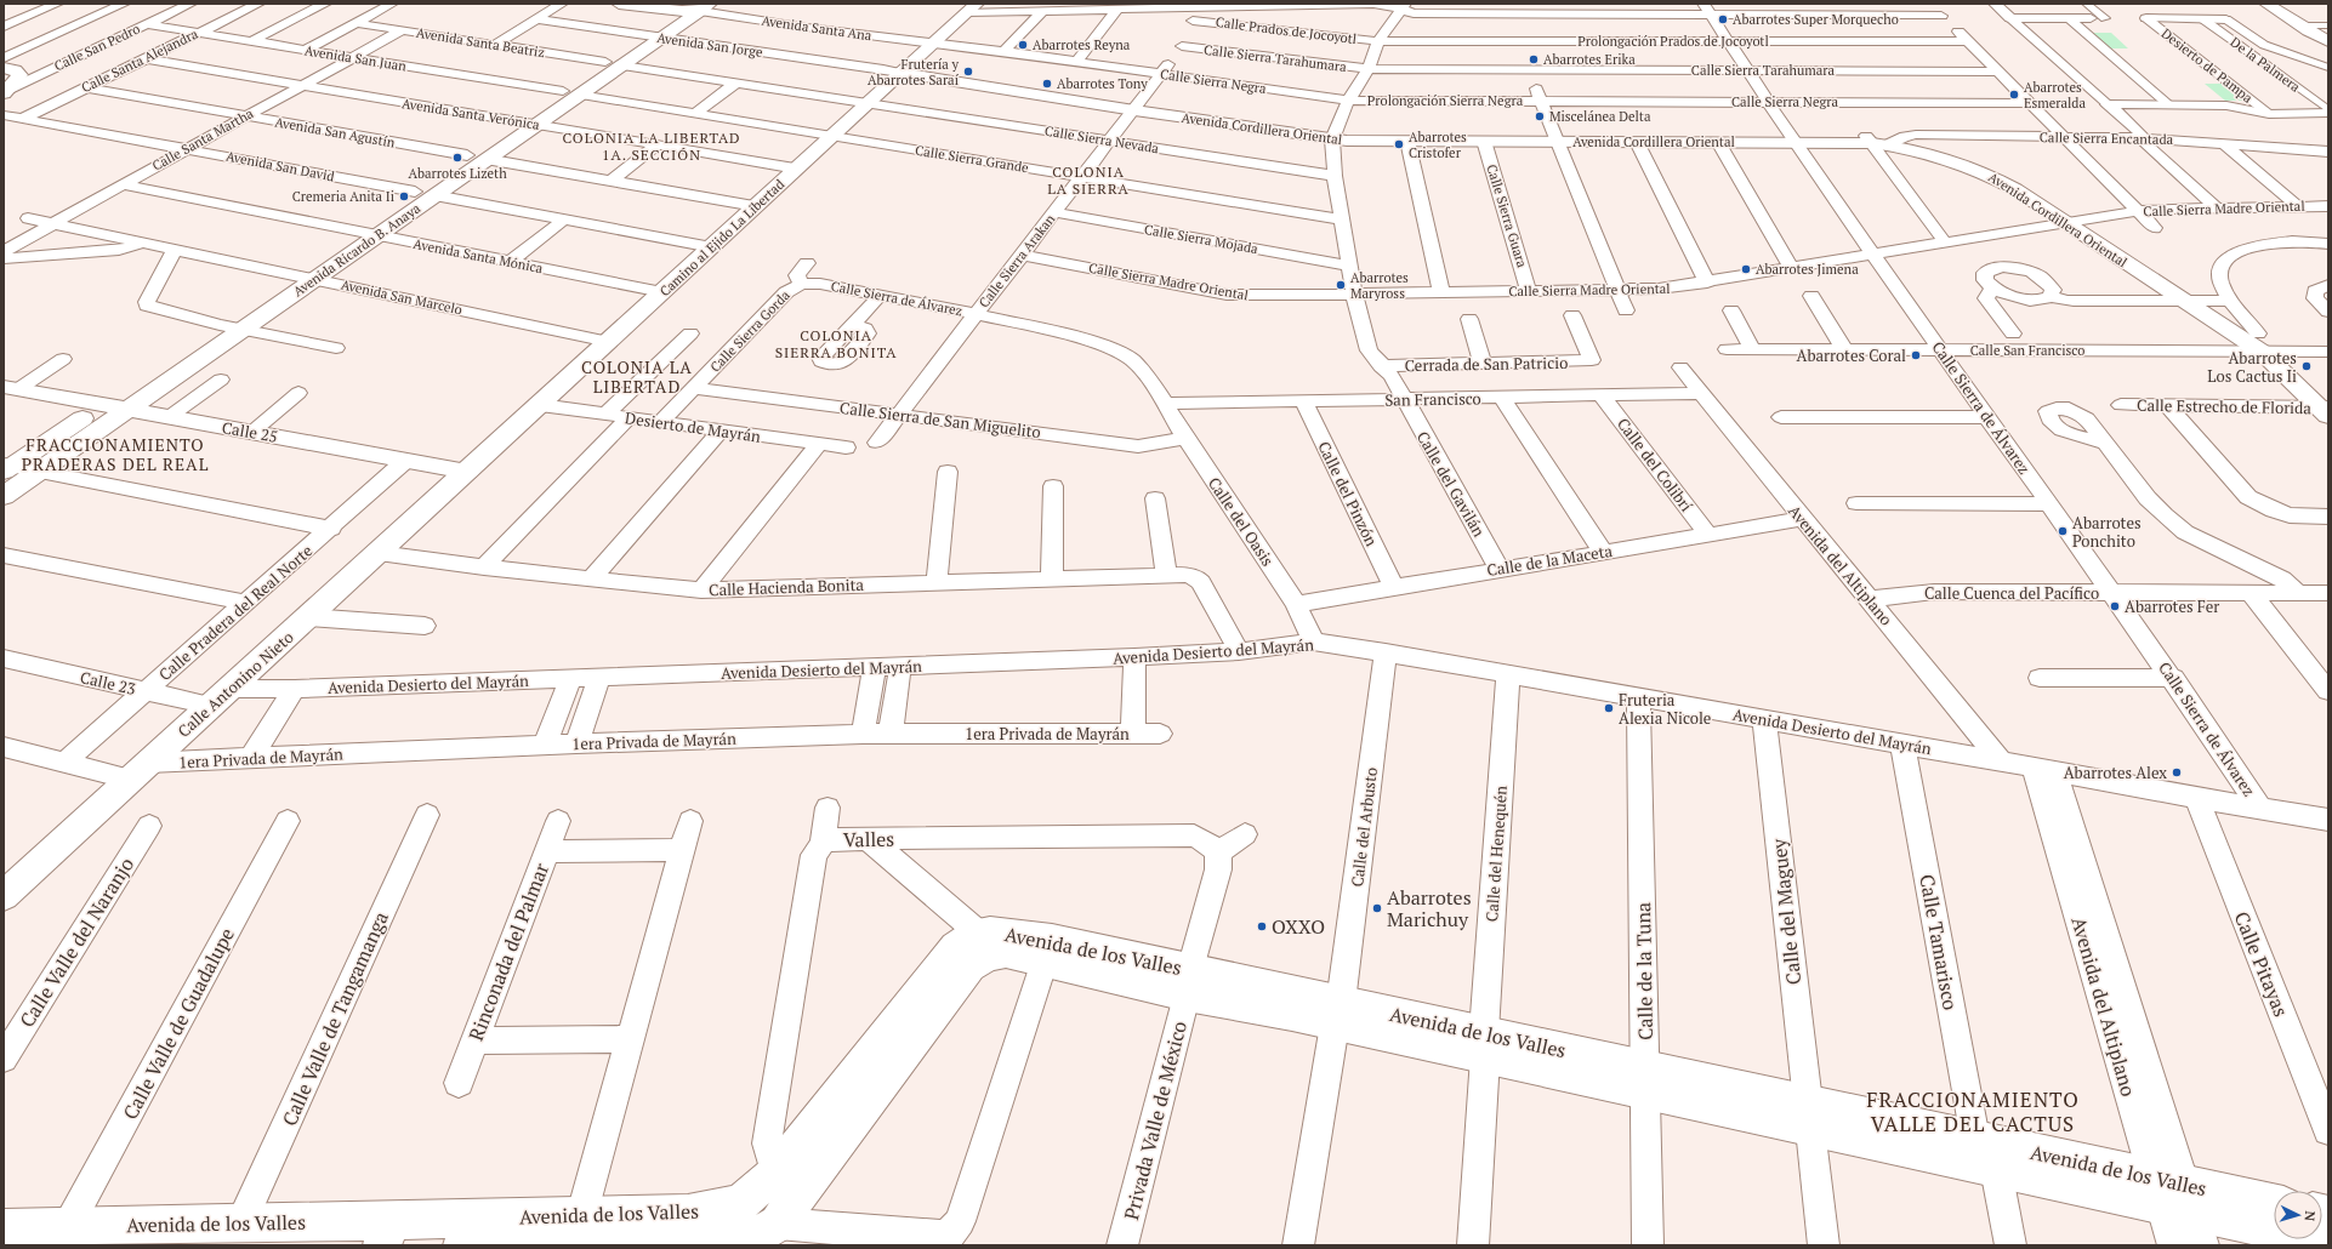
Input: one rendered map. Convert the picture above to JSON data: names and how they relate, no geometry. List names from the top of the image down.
{
  "streets": {
    "street": [
      "Avenida Santa Ana",
      "Calle Prados de Jocoyotl",
      "Prolongación Prados de Jocoyotl",
      "Avenida Santa Beatriz",
      "Avenida San Jorge",
      "Calle San Pedro",
      "Avenida San Juan",
      "Calle Sierra Tarahumara",
      "Calle Santa Alejandra",
      "De la Palmera",
      "Desierto de Pampa",
      "Calle Sierra Negra",
      "Prolongación Sierra Negra",
      "Avenida Santa Verónica",
      "Avenida Cordillera Oriental",
      "Avenida San Agustín",
      "Calle Sierra Encantada",
      "Calle Santa Martha",
      "Calle Sierra Nevada",
      "Calle Sierra Grande",
      "Avenida San David",
      "Calle Sierra Madre Oriental",
      "Calle Sierra Guara",
      "Camino al Ejido La Libertad",
      "Calle Sierra Mojada",
      "Avenida Ricardo B. Anaya",
      "Avenida Santa Mónica",
      "Calle Sierra Arakan",
      "Avenida San Marcelo",
      "Calle Sierra de Álvarez",
      "Calle Sierra Gorda",
      "Calle San Francisco",
      "Cerrada de San Patricio",
      "San Francisco",
      "Calle Estrecho de Florida",
      "Calle Sierra de San Miguelito",
      "Desierto de Mayrán",
      "Calle 25",
      "Calle del Colibrí",
      "Calle del Gavilán",
      "Calle del Pinzón",
      "Calle del Oasis",
      "Calle de la Maceta",
      "Avenida del Altiplano",
      "Calle Hacienda Bonita",
      "Calle Cuenca del Pacífico",
      "Calle Pradera del Real Norte",
      "Avenida Desierto del Mayrán",
      "Calle 23",
      "Calle Antonino Nieto",
      "1era Privada de Mayrán",
      "Calle del Arbusto",
      "Valles",
      "Calle del Henequén",
      "Calle del Maguey",
      "Calle Valle del Naranjo",
      "Calle Tamarisco",
      "Avenida de los Valles",
      "Rinconada del Palmar",
      "Calle Pitayas",
      "Calle de la Tuna",
      "Calle Valle de Tangamanga",
      "Calle Valle de Guadalupe",
      "Privada Valle de México"
    ]
  },
  "crossings": [
    ["Avenida Santa Ana", "Calle Sierra Negra"],
    ["Avenida Santa Ana", "Camino al Ejido La Libertad"],
    ["Avenida Santa Ana", "Avenida Ricardo B. Anaya"],
    ["Calle Prados de Jocoyotl", "Prolongación Prados de Jocoyotl"],
    ["Calle Prados de Jocoyotl", "Calle Sierra Arakan"],
    ["Prolongación Prados de Jocoyotl", "Calle Sierra de Álvarez"],
    ["Avenida Santa Beatriz", "Calle Santa Martha"],
    ["Avenida Santa Beatriz", "Avenida Ricardo B. Anaya"],
    ["Avenida San Jorge", "Avenida Cordillera Oriental"],
    ["Avenida San Jorge", "Camino al Ejido La Libertad"],
    ["Avenida San Jorge", "Avenida Ricardo B. Anaya"],
    ["Calle San Pedro", "Avenida San Juan"],
    ["Avenida San Juan", "Calle Santa Alejandra"],
    ["Avenida San Juan", "Calle Santa Martha"],
    ["Avenida San Juan", "Avenida Ricardo B. Anaya"],
    ["Calle Sierra Tarahumara", "Calle Sierra Arakan"],
    ["Calle Sierra Tarahumara", "Calle Sierra de Álvarez"],
    ["Calle Santa Alejandra", "Avenida Santa Verónica"],
    ["Calle Santa Alejandra", "Avenida San Agustín"],
    ["Calle Santa Alejandra", "Avenida San David"],
    ["Calle Sierra Negra", "Prolongación Sierra Negra"],
    ["Calle Sierra Negra", "Camino al Ejido La Libertad"],
    ["Calle Sierra Negra", "Calle Sierra Arakan"],
    ["Calle Sierra Negra", "Calle Sierra de Álvarez"],
    ["Avenida Santa Verónica", "Calle Santa Martha"],
    ["Avenida Santa Verónica", "Camino al Ejido La Libertad"],
    ["Avenida Santa Verónica", "Avenida Ricardo B. Anaya"],
    ["Avenida Cordillera Oriental", "Calle Sierra Encantada"],
    ["Avenida Cordillera Oriental", "Calle Sierra Madre Oriental"],
    ["Avenida Cordillera Oriental", "Calle Sierra Guara"],
    ["Avenida Cordillera Oriental", "Camino al Ejido La Libertad"],
    ["Avenida Cordillera Oriental", "Calle Sierra Arakan"],
    ["Avenida Cordillera Oriental", "Calle Sierra de Álvarez"],
    ["Avenida Cordillera Oriental", "Calle San Francisco"],
    ["Avenida Cordillera Oriental", "Calle Estrecho de Florida"],
    ["Avenida Cordillera Oriental", "Calle del Gavilán"],
    ["Avenida San Agustín", "Calle Santa Martha"],
    ["Avenida San Agustín", "Camino al Ejido La Libertad"],
    ["Avenida San Agustín", "Avenida Ricardo B. Anaya"],
    ["Calle Santa Martha", "Avenida San David"],
    ["Calle Santa Martha", "Avenida Santa Mónica"],
    ["Calle Santa Martha", "Avenida San Marcelo"],
    ["Calle Sierra Nevada", "Camino al Ejido La Libertad"],
    ["Calle Sierra Nevada", "Calle Sierra Arakan"],
    ["Calle Sierra Nevada", "Calle del Gavilán"],
    ["Calle Sierra Grande", "Camino al Ejido La Libertad"],
    ["Calle Sierra Grande", "Calle Sierra Arakan"],
    ["Calle Sierra Grande", "Calle del Gavilán"],
    ["Avenida San David", "Camino al Ejido La Libertad"],
    ["Avenida San David", "Avenida Ricardo B. Anaya"],
    ["Calle Sierra Madre Oriental", "Calle Sierra Guara"],
    ["Calle Sierra Madre Oriental", "Calle Sierra Arakan"],
    ["Calle Sierra Madre Oriental", "Calle Sierra de Álvarez"],
    ["Calle Sierra Madre Oriental", "Calle del Gavilán"],
    ["Camino al Ejido La Libertad", "Avenida Santa Mónica"],
    ["Camino al Ejido La Libertad", "Avenida San Marcelo"],
    ["Camino al Ejido La Libertad", "Desierto de Mayrán"],
    ["Camino al Ejido La Libertad", "Calle 25"],
    ["Camino al Ejido La Libertad", "Calle Antonino Nieto"],
    ["Calle Sierra Mojada", "Calle Sierra Arakan"],
    ["Calle Sierra Mojada", "Calle del Gavilán"],
    ["Avenida Ricardo B. Anaya", "Avenida Santa Mónica"],
    ["Avenida Ricardo B. Anaya", "Avenida San Marcelo"],
    ["Avenida Ricardo B. Anaya", "Calle 25"],
    ["Calle Sierra Arakan", "Calle Sierra de Álvarez"],
    ["Calle Sierra Arakan", "Calle Sierra de San Miguelito"],
    ["Calle Sierra de Álvarez", "Calle Sierra Gorda"],
    ["Calle Sierra de Álvarez", "Calle San Francisco"],
    ["Calle Sierra de Álvarez", "San Francisco"],
    ["Calle Sierra de Álvarez", "Calle del Oasis"],
    ["Calle Sierra de Álvarez", "Calle Cuenca del Pacífico"],
    ["Calle Sierra de Álvarez", "Avenida Desierto del Mayrán"],
    ["Calle Sierra Gorda", "Calle Sierra de San Miguelito"],
    ["Calle Sierra Gorda", "Desierto de Mayrán"],
    ["Cerrada de San Patricio", "Calle del Gavilán"],
    ["San Francisco", "Calle del Colibrí"],
    ["San Francisco", "Calle del Gavilán"],
    ["San Francisco", "Calle del Pinzón"],
    ["San Francisco", "Calle del Oasis"],
    ["San Francisco", "Avenida del Altiplano"],
    ["Calle Sierra de San Miguelito", "Calle del Oasis"],
    ["Calle 25", "Calle Pradera del Real Norte"],
    ["Calle 25", "Calle Antonino Nieto"],
    ["Calle del Colibrí", "Calle de la Maceta"],
    ["Calle del Gavilán", "Calle de la Maceta"],
    ["Calle del Pinzón", "Calle de la Maceta"],
    ["Calle del Oasis", "Calle de la Maceta"],
    ["Calle del Oasis", "Avenida Desierto del Mayrán"],
    ["Calle de la Maceta", "Avenida del Altiplano"],
    ["Avenida del Altiplano", "Calle Cuenca del Pacífico"],
    ["Avenida del Altiplano", "Avenida Desierto del Mayrán"],
    ["Avenida del Altiplano", "Avenida de los Valles"],
    ["Calle Hacienda Bonita", "Avenida Desierto del Mayrán"],
    ["Calle Hacienda Bonita", "Calle Antonino Nieto"],
    ["Calle Pradera del Real Norte", "Calle 23"],
    ["Calle Pradera del Real Norte", "1era Privada de Mayrán"],
    ["Avenida Desierto del Mayrán", "Calle 23"],
    ["Avenida Desierto del Mayrán", "Calle Antonino Nieto"],
    ["Avenida Desierto del Mayrán", "Calle del Arbusto"],
    ["Avenida Desierto del Mayrán", "Calle del Henequén"],
    ["Avenida Desierto del Mayrán", "Calle del Maguey"],
    ["Avenida Desierto del Mayrán", "Calle Tamarisco"],
    ["Avenida Desierto del Mayrán", "Calle Pitayas"],
    ["Avenida Desierto del Mayrán", "Calle de la Tuna"],
    ["Calle 23", "Calle Antonino Nieto"],
    ["Calle Antonino Nieto", "1era Privada de Mayrán"],
    ["Calle del Arbusto", "Avenida de los Valles"],
    ["Valles", "Avenida de los Valles"],
    ["Valles", "Privada Valle de México"],
    ["Calle del Henequén", "Avenida de los Valles"],
    ["Calle del Maguey", "Avenida de los Valles"],
    ["Calle Tamarisco", "Avenida de los Valles"],
    ["Avenida de los Valles", "Calle de la Tuna"],
    ["Avenida de los Valles", "Calle Valle de Tangamanga"],
    ["Avenida de los Valles", "Calle Valle de Guadalupe"],
    ["Avenida de los Valles", "Privada Valle de México"]
  ],
  "districts": [
    "COLONIA LA LIBERTAD 1A. SECCIÓN",
    "COLONIA LA SIERRA",
    "COLONIA SIERRA BONITA",
    "COLONIA LA LIBERTAD",
    "FRACCIONAMIENTO PRADERAS DEL REAL",
    "FRACCIONAMIENTO VALLE DEL CACTUS"
  ],
  "places": [
    "Abarrotes Super Morquecho",
    "Abarrotes Reyna",
    "Abarrotes Erika",
    "Frutería y Abarrotes Saraí",
    "Abarrotes Tony",
    "Abarrotes Esmeralda",
    "Miscelánea Delta",
    "Abarrotes Cristofer",
    "Abarrotes Lizeth",
    "Cremeria Anita Ii",
    "Abarrotes Jimena",
    "Abarrotes Maryross",
    "Abarrotes Coral",
    "Abarrotes Los Cactus Ii",
    "Abarrotes Ponchito",
    "Abarrotes Fer",
    "Fruteria Alexia Nicole",
    "Abarrotes Alex",
    "Abarrotes Marichuy",
    "OXXO"
  ],
  "north": "right"
}
